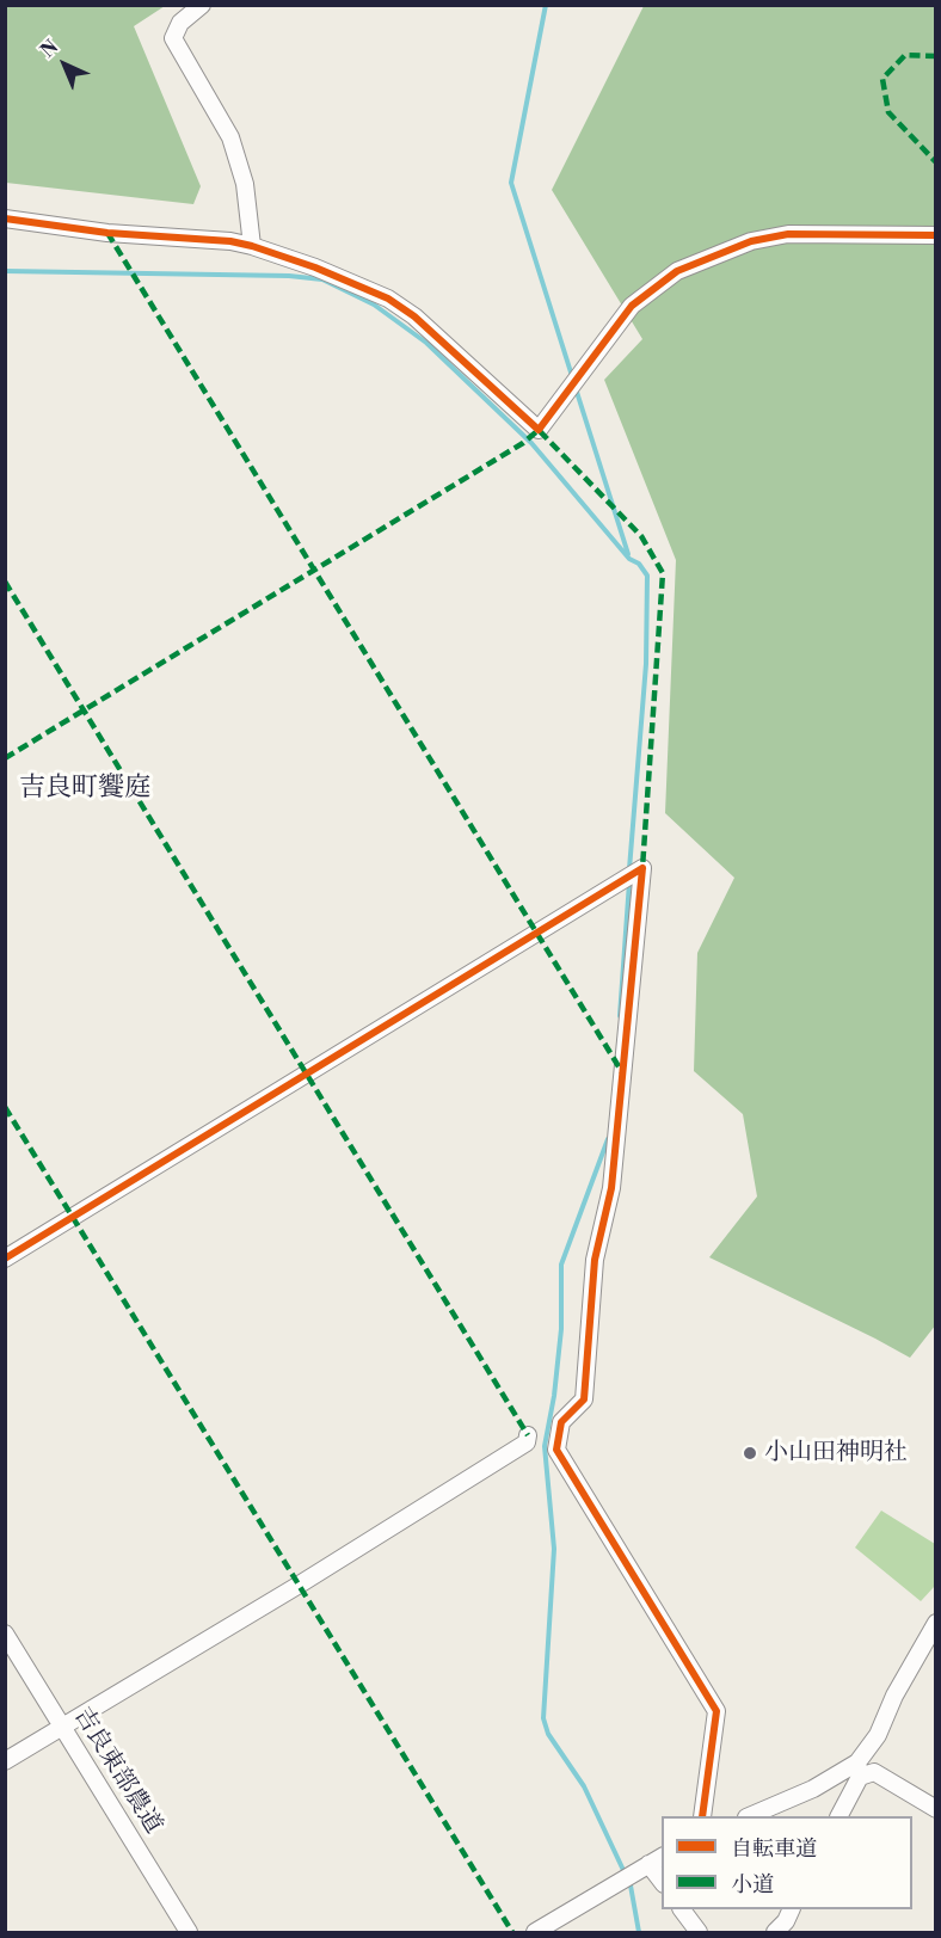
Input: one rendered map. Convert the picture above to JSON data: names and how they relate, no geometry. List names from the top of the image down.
{
  "streets": {
    "street": ["吉良東部農道"]
  },
  "districts": ["吉良町饗庭"],
  "places": ["小山田神明社"],
  "legend": ["自転車道", "小道"],
  "north": "top left"
}
